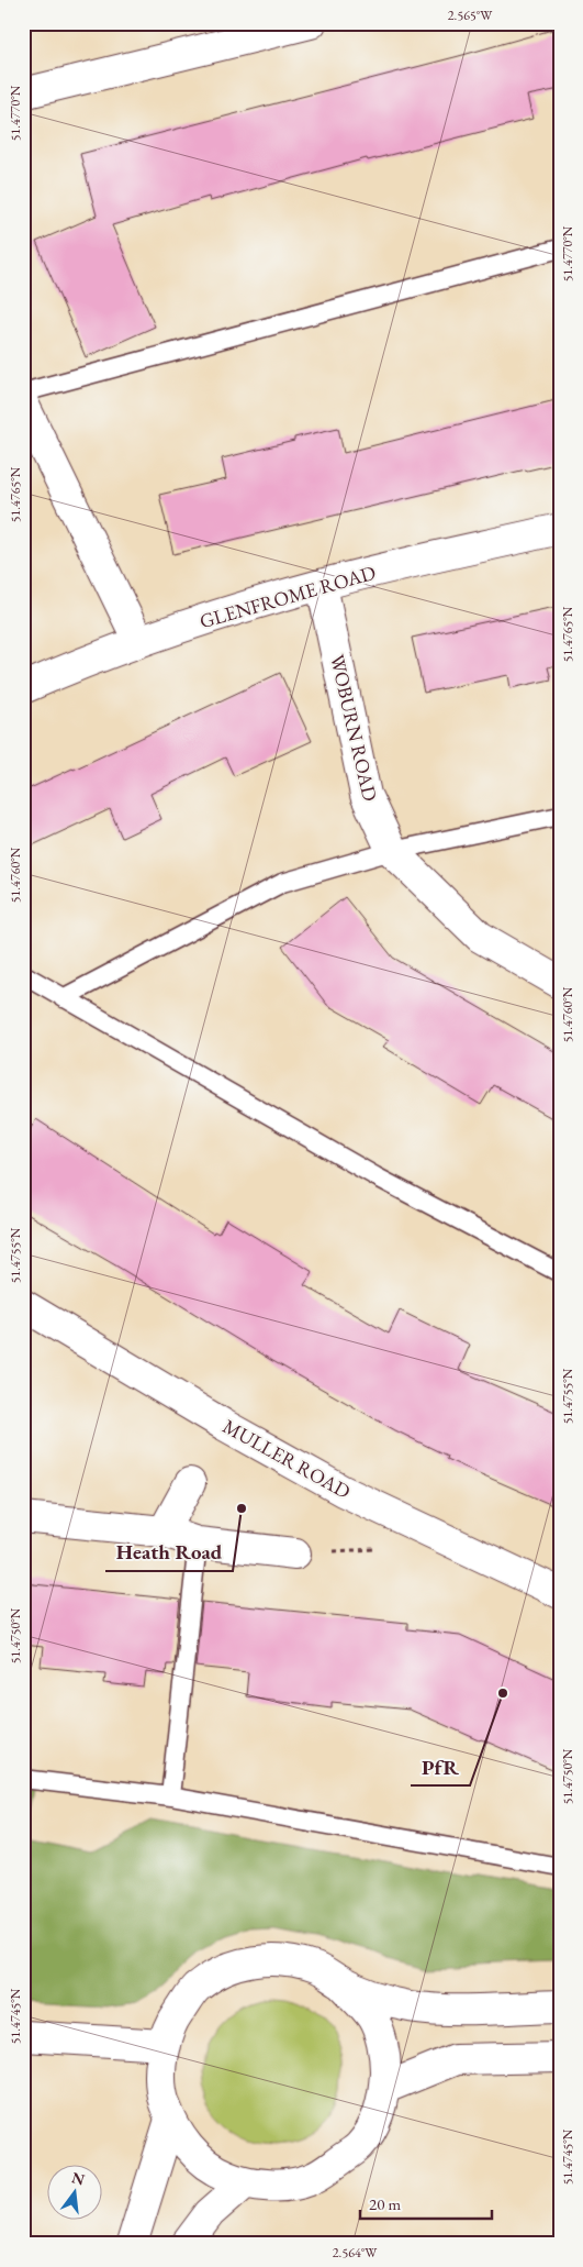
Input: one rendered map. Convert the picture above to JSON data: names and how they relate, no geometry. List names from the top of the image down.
{
  "streets": {
    "street": ["GLENFROME ROAD", "WOBURN ROAD", "MULLER ROAD"]
  },
  "crossings": [
    ["GLENFROME ROAD", "WOBURN ROAD"]
  ],
  "places": ["Heath Road", "PfR"],
  "scale_bar": "20 m",
  "north": "top",
  "coordinates": [
    "2.565°W",
    "51.4770°N",
    "51.4765°N",
    "51.4760°N",
    "51.4755°N",
    "51.4750°N",
    "51.4745°N",
    "2.564°W"
  ]
}
